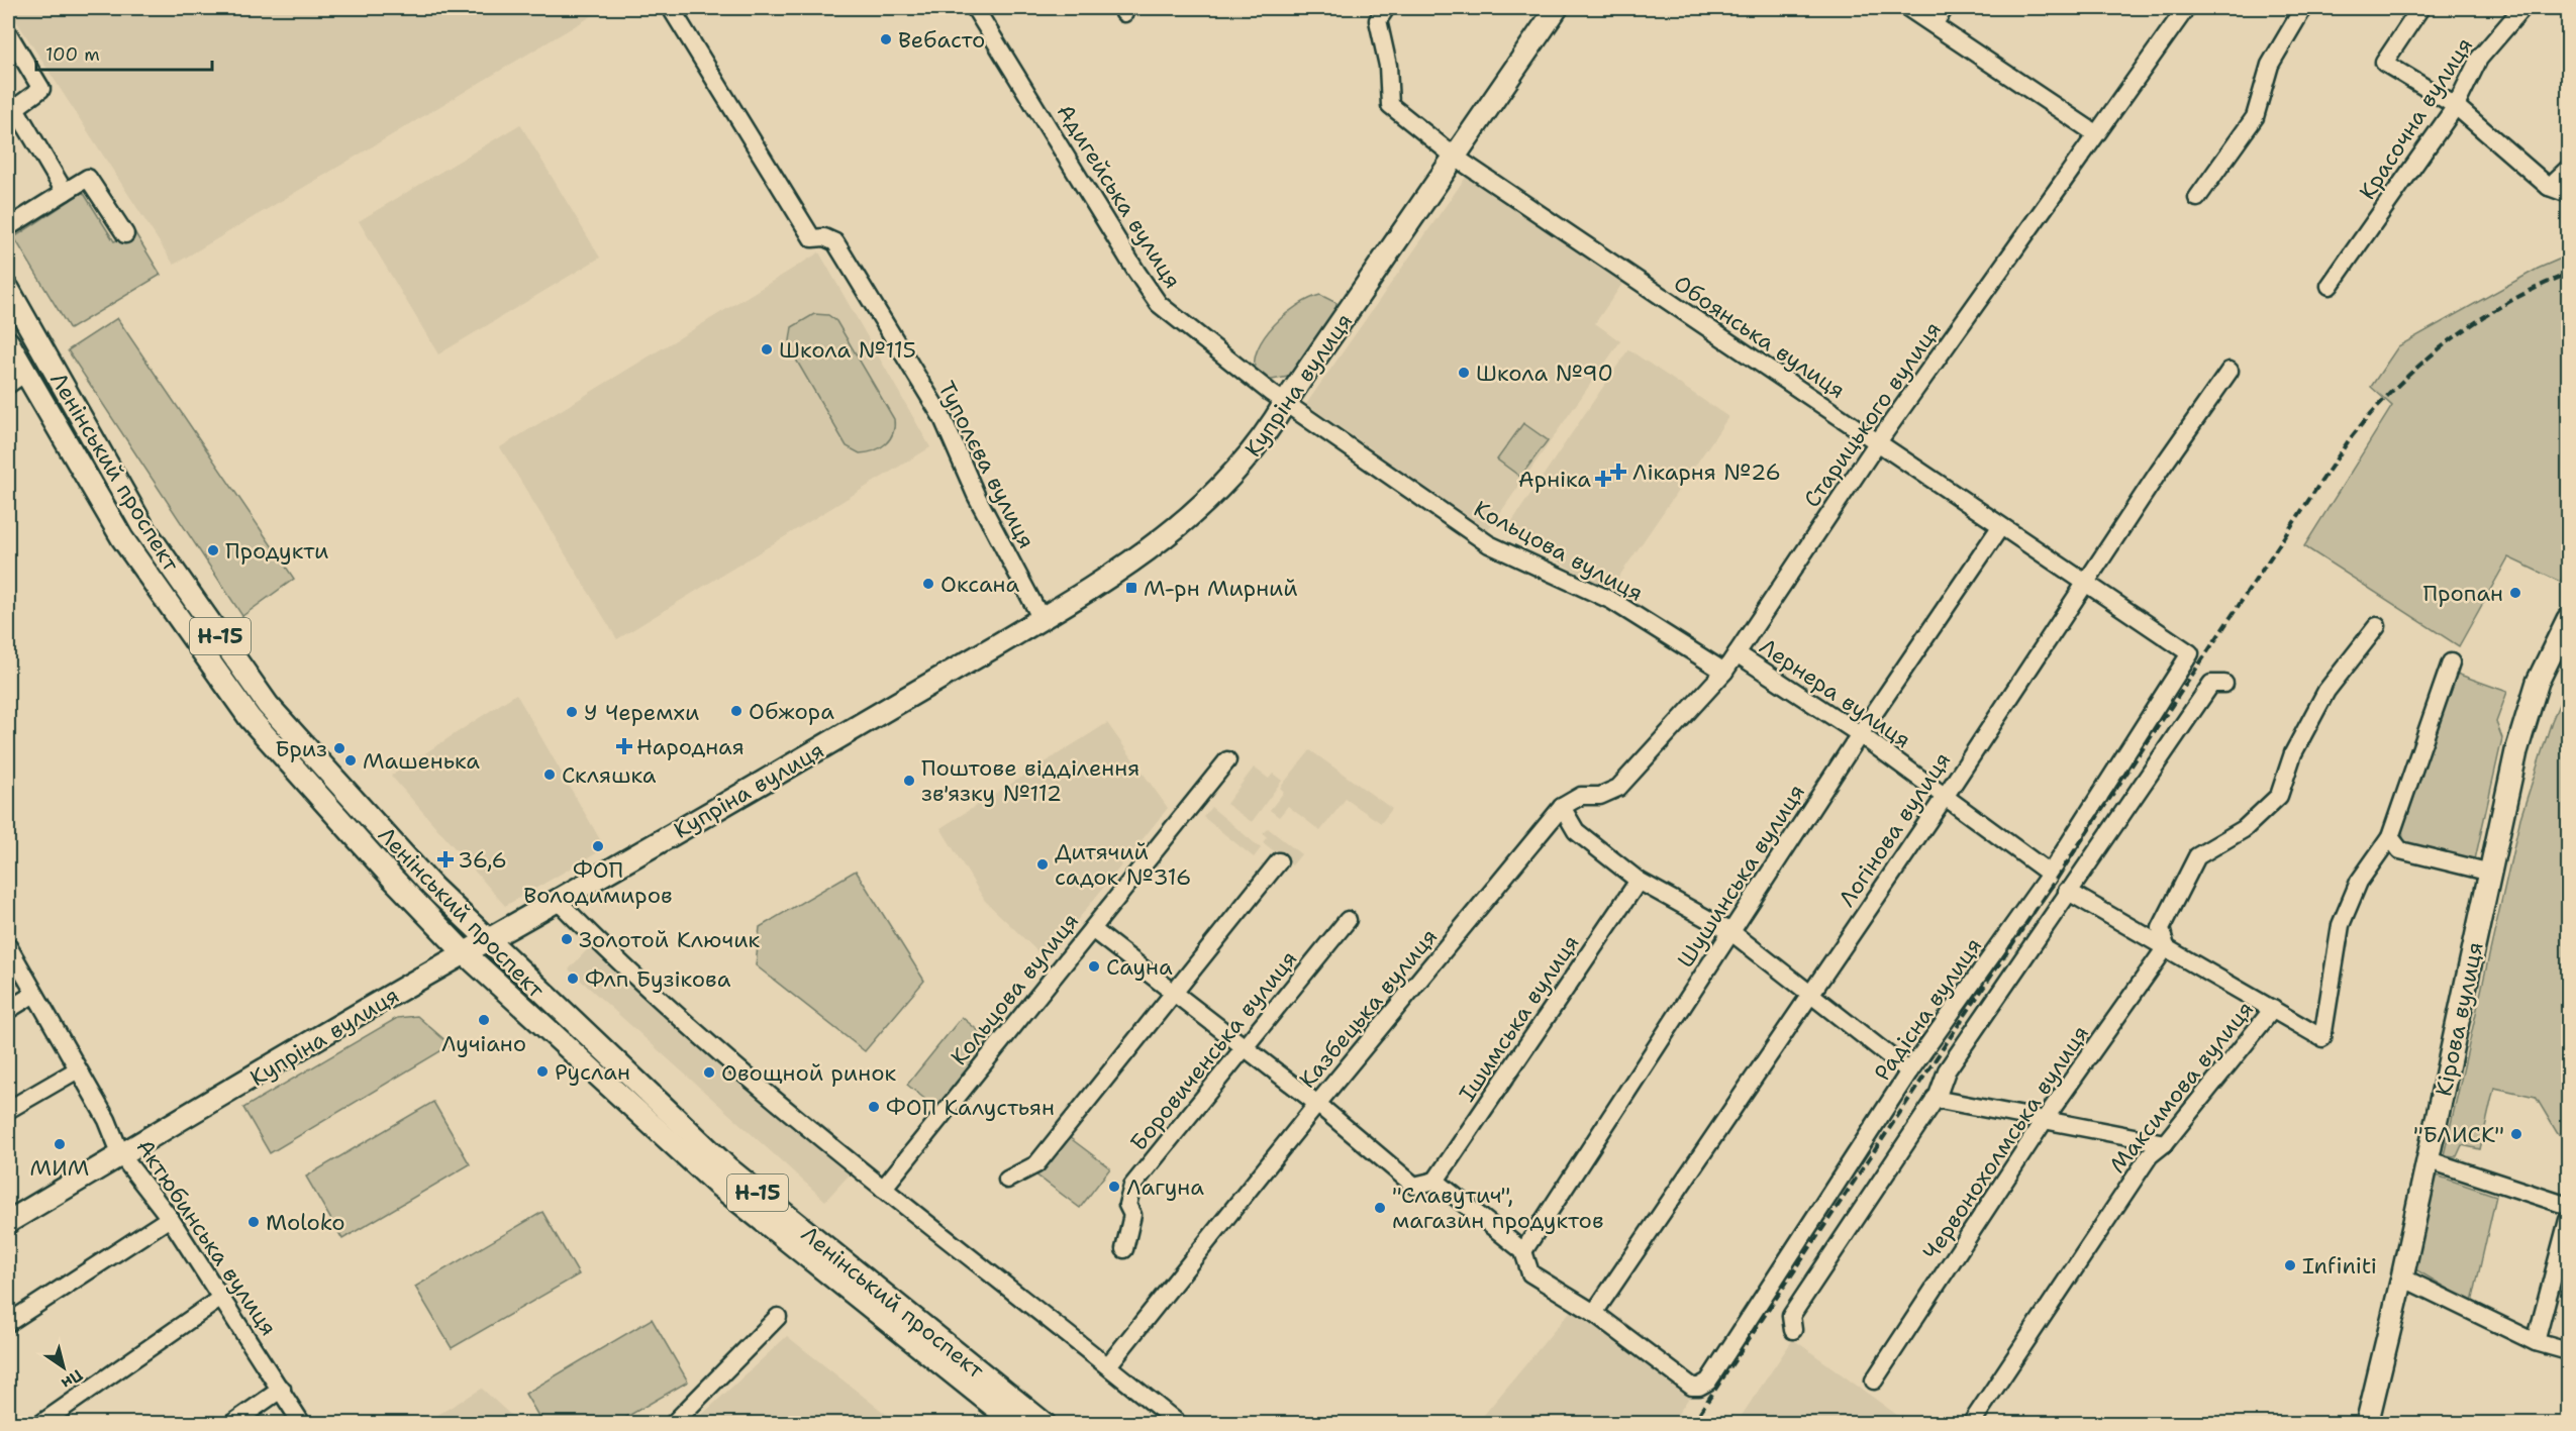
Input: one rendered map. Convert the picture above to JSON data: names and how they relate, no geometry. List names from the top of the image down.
{
  "streets": {
    "main road": [
      "Купріна вулиця",
      "Ленінський проспект",
      "Н-15",
      "Кірова вулиця"
    ],
    "street": [
      "Красочна вулиця",
      "Адигейська вулиця",
      "Обоянська вулиця",
      "Старицького вулиця",
      "Туполєва вулиця",
      "Кольцова вулиця",
      "Лернера вулиця",
      "Логінова вулиця",
      "Шушинська вулиця",
      "Казбецька вулиця",
      "Радісна вулиця",
      "Ішимська вулиця",
      "Боровиченська вулиця",
      "Максимова вулиця",
      "Червонохолмська вулиця",
      "Актюбинська вулиця"
    ]
  },
  "crossings": [
    ["Адигейська вулиця", "Купріна вулиця"],
    ["Адигейська вулиця", "Кольцова вулиця"],
    ["Обоянська вулиця", "Купріна вулиця"],
    ["Обоянська вулиця", "Старицького вулиця"],
    ["Обоянська вулиця", "Логінова вулиця"],
    ["Обоянська вулиця", "Шушинська вулиця"],
    ["Обоянська вулиця", "Радісна вулиця"],
    ["Купріна вулиця", "Туполєва вулиця"],
    ["Купріна вулиця", "Ленінський проспект"],
    ["Купріна вулиця", "Кольцова вулиця"],
    ["Купріна вулиця", "Актюбинська вулиця"],
    ["Старицького вулиця", "Кольцова вулиця"],
    ["Старицького вулиця", "Лернера вулиця"],
    ["Старицького вулиця", "Казбецька вулиця"],
    ["Лернера вулиця", "Логінова вулиця"],
    ["Лернера вулиця", "Шушинська вулиця"],
    ["Лернера вулиця", "Радісна вулиця"],
    ["Логінова вулиця", "Радісна вулиця"]
  ],
  "places": {
    "other": [
      "Вебасто",
      "Школа №115",
      "Школа №90",
      "Продукти",
      "Оксана",
      "Пропан",
      "Обжора",
      "У Черемхи",
      "Бриз",
      "Машенька",
      "Скляшка",
      "Поштове відділення зв'язку №112",
      "ФОП Володимиров",
      "Дитячий садок №316",
      "Золотой Ключик",
      "Сауна",
      "Флп Бузікова",
      "Лучіано",
      "Руслан",
      "Овощной ринок",
      "ФОП Калустьян",
      "\"БЛИСК\"",
      "МИМ",
      "Лагуна",
      "\"Славутич\", магазин продуктов",
      "Moloko",
      "Infiniti"
    ],
    "health": [
      "Лікарня №26",
      "Арніка",
      "Народная",
      "36,6"
    ],
    "transit": ["М-рн Мирний"]
  },
  "scale_bar": "100 m",
  "north": "bottom right"
}
